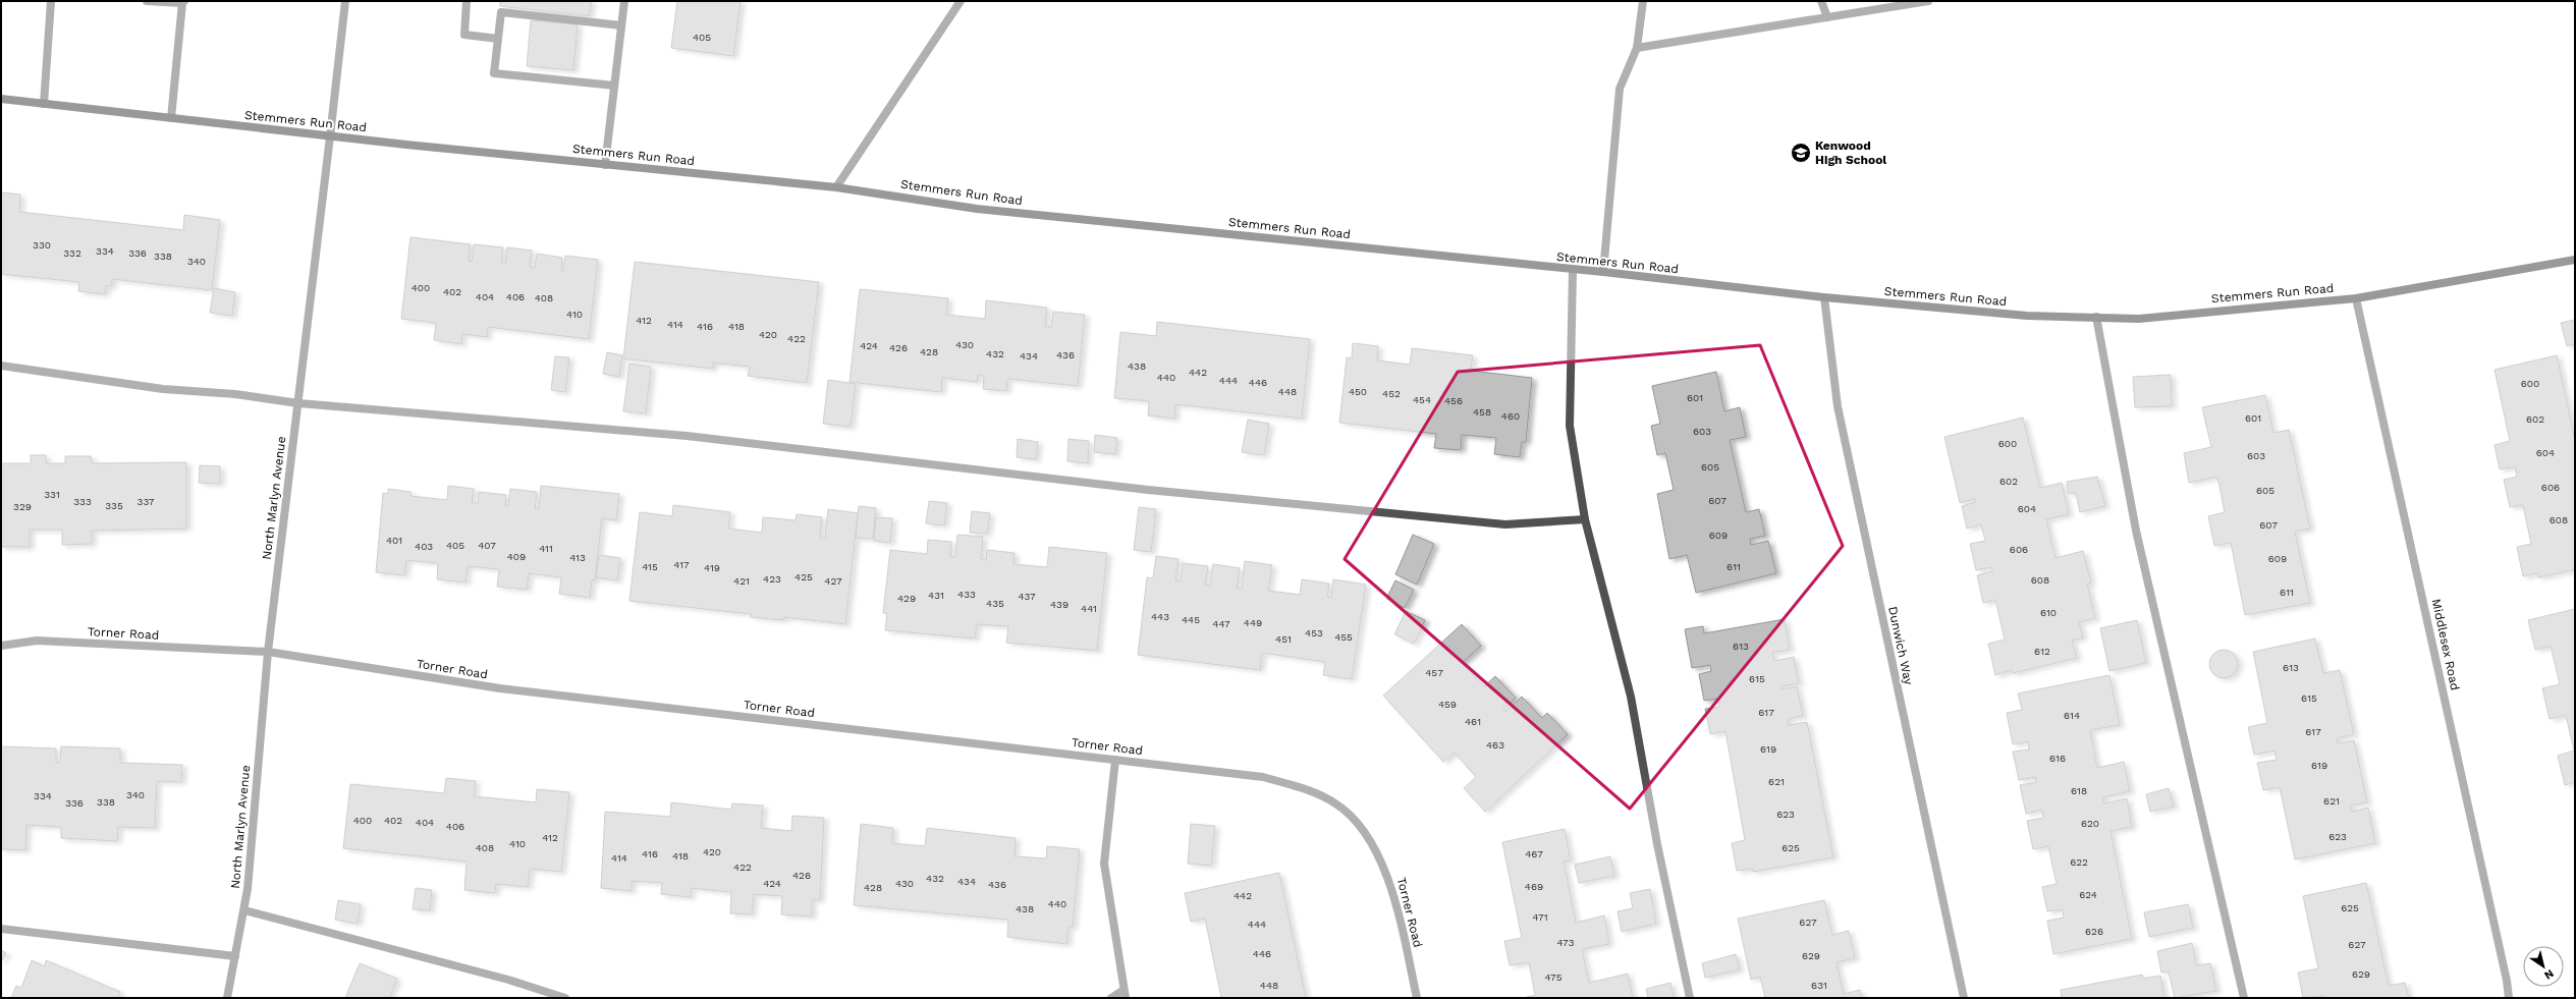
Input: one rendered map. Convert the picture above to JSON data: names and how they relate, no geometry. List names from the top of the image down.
{
  "streets": {
    "main road": ["Stemmers Run Road"],
    "street": [
      "North Marlyn Avenue",
      "Torner Road",
      "Middlesex Road",
      "Dunwich Way"
    ]
  },
  "crossings": [
    ["Stemmers Run Road", "North Marlyn Avenue"],
    ["Stemmers Run Road", "Middlesex Road"],
    ["Stemmers Run Road", "Dunwich Way"],
    ["North Marlyn Avenue", "Torner Road"]
  ],
  "places": {
    "school or university": ["Kenwood High School"]
  },
  "house_numbers": [
    "405",
    "330",
    "334",
    "332",
    "336",
    "338",
    "340",
    "400",
    "402",
    "404",
    "406",
    "408",
    "410",
    "412",
    "414",
    "416",
    "418",
    "420",
    "422",
    "430",
    "424",
    "426",
    "428",
    "432",
    "436",
    "434",
    "438",
    "442",
    "440",
    "444",
    "446",
    "600",
    "448",
    "450",
    "452",
    "601",
    "454",
    "456",
    "458",
    "460",
    "601",
    "602",
    "603",
    "600",
    "604",
    "603",
    "605",
    "602",
    "606",
    "605",
    "331",
    "607",
    "333",
    "337",
    "335",
    "329",
    "604",
    "608",
    "607",
    "609",
    "401",
    "405",
    "407",
    "403",
    "411",
    "606",
    "409",
    "413",
    "609",
    "417",
    "415",
    "611",
    "419",
    "425",
    "423",
    "608",
    "421",
    "427",
    "611",
    "433",
    "431",
    "437",
    "429",
    "435",
    "439",
    "441",
    "610",
    "443",
    "445",
    "449",
    "447",
    "453",
    "455",
    "451",
    "613",
    "612",
    "613",
    "457",
    "615",
    "615",
    "459",
    "617",
    "614",
    "461",
    "617",
    "463",
    "619",
    "616",
    "619",
    "621",
    "618",
    "340",
    "334",
    "621",
    "338",
    "336",
    "623",
    "400",
    "402",
    "404",
    "620",
    "406",
    "623",
    "412",
    "410",
    "408",
    "625",
    "420",
    "416",
    "467",
    "418",
    "414",
    "622",
    "422",
    "426",
    "432",
    "434",
    "424",
    "430",
    "436",
    "469",
    "428",
    "624",
    "442",
    "440",
    "625",
    "438",
    "471",
    "627",
    "444",
    "626",
    "473",
    "627",
    "446",
    "629",
    "629",
    "475",
    "448",
    "631"
  ],
  "north": "bottom right"
}
